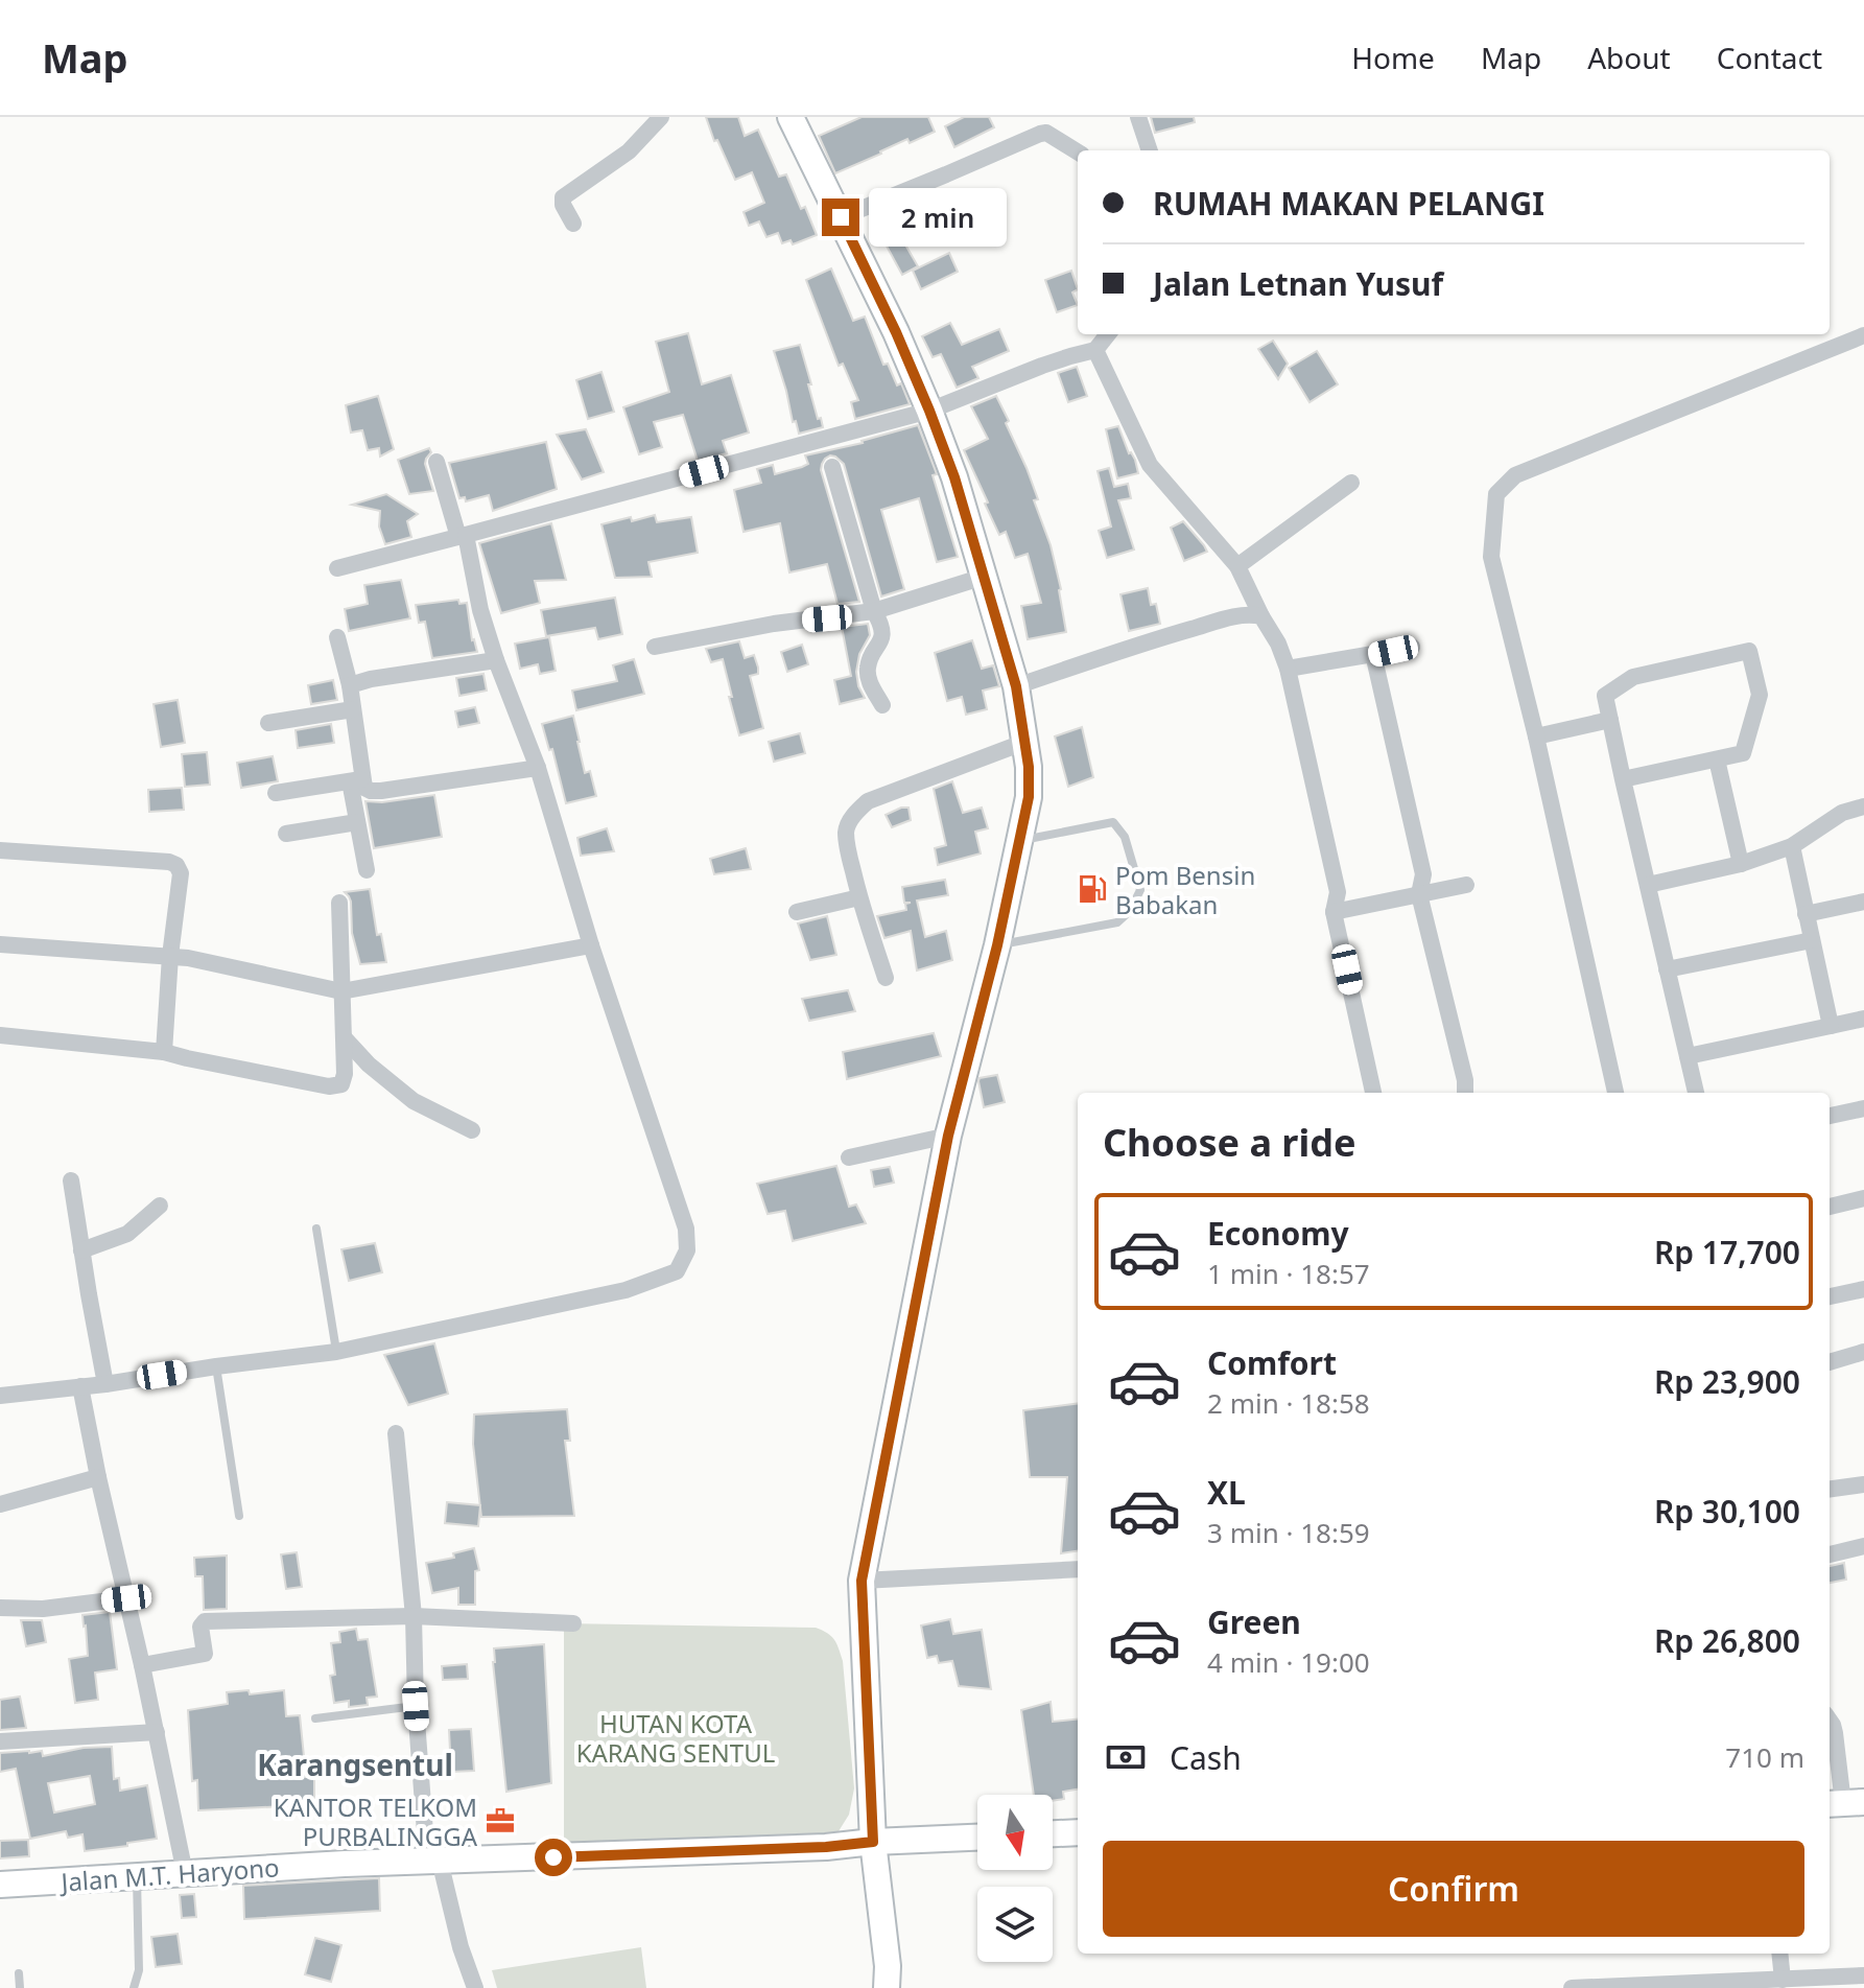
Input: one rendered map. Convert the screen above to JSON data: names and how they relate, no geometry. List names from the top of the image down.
{
  "streets": {
    "street": ["Jalan M.T. Haryono"]
  },
  "districts": ["Karangsentul"],
  "parks": ["HUTAN KOTA KARANG SENTUL"],
  "places": {
    "fuel station": ["Pom Bensin Babakan"],
    "office": ["KANTOR TELKOM PURBALINGGA"]
  },
  "north": "bottom",
  "page": {
    "header": "Map",
    "nav": [
      "Home",
      "Map",
      "About",
      "Contact"
    ],
    "banner": ["RUMAH MAKAN PELANGI", "Jalan Letnan Yusuf"],
    "bubble": "2 min",
    "heading": "Choose a ride",
    "list": [
      {
        "name": "Economy",
        "note": "1 min · 18:57",
        "value": "Rp 17,700"
      },
      {
        "name": "Comfort",
        "note": "2 min · 18:58",
        "value": "Rp 23,900"
      },
      {
        "name": "XL",
        "note": "3 min · 18:59",
        "value": "Rp 30,100"
      },
      {
        "name": "Green",
        "note": "4 min · 19:00",
        "value": "Rp 26,800"
      }
    ],
    "pay": ["Cash", "710 m"],
    "buttons": "Confirm"
  }
}
